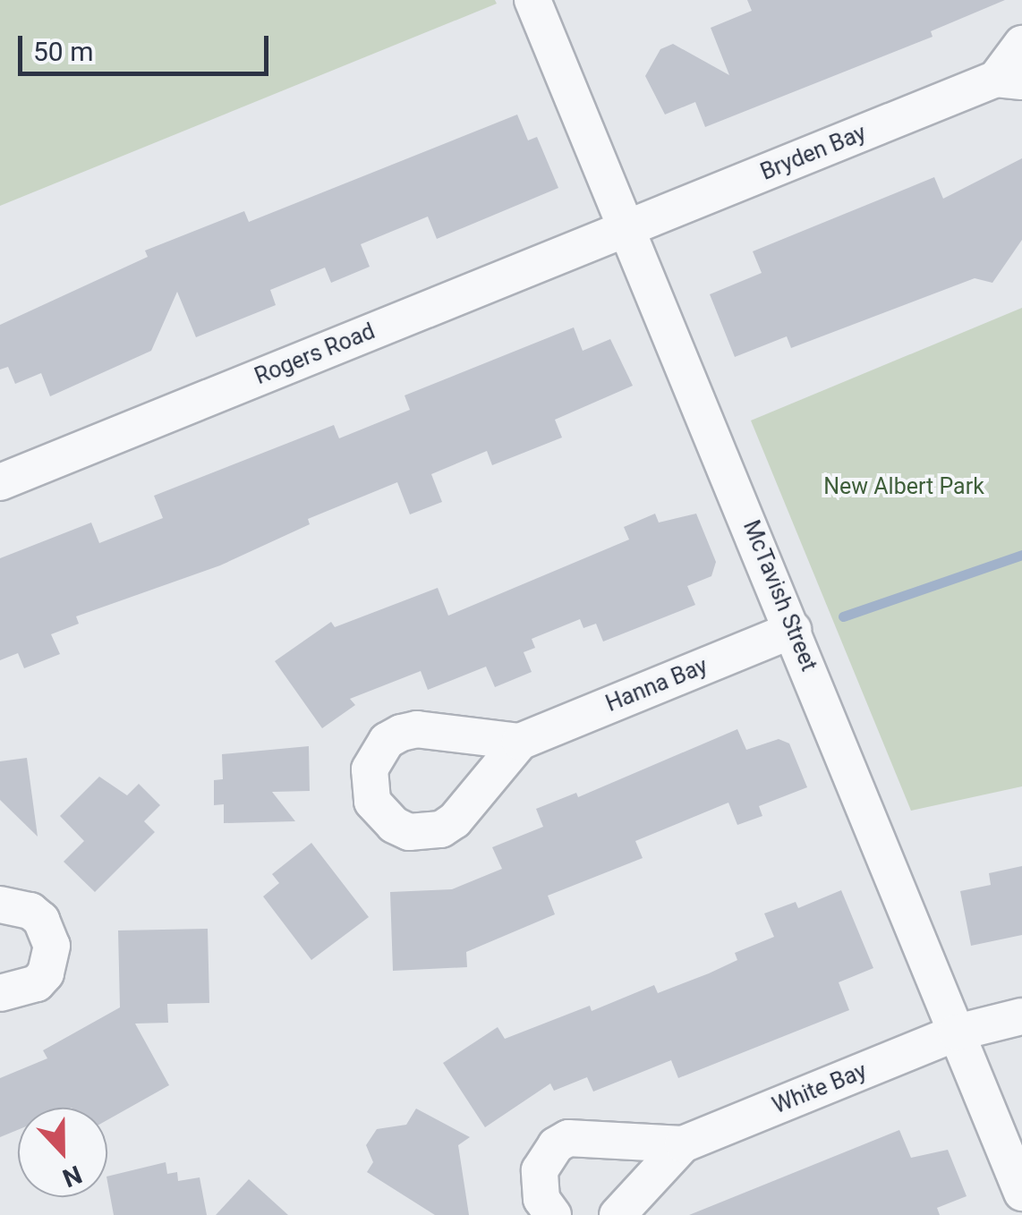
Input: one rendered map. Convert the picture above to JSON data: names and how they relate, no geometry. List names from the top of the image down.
{
  "streets": {
    "street": [
      "Bryden Bay",
      "Rogers Road",
      "McTavish Street",
      "Hanna Bay",
      "White Bay"
    ]
  },
  "crossings": [
    ["Bryden Bay", "Rogers Road"],
    ["Bryden Bay", "McTavish Street"],
    ["Rogers Road", "McTavish Street"],
    ["McTavish Street", "Hanna Bay"],
    ["McTavish Street", "White Bay"]
  ],
  "parks": ["New Albert Park"],
  "scale_bar": "50 m",
  "north": "bottom"
}
